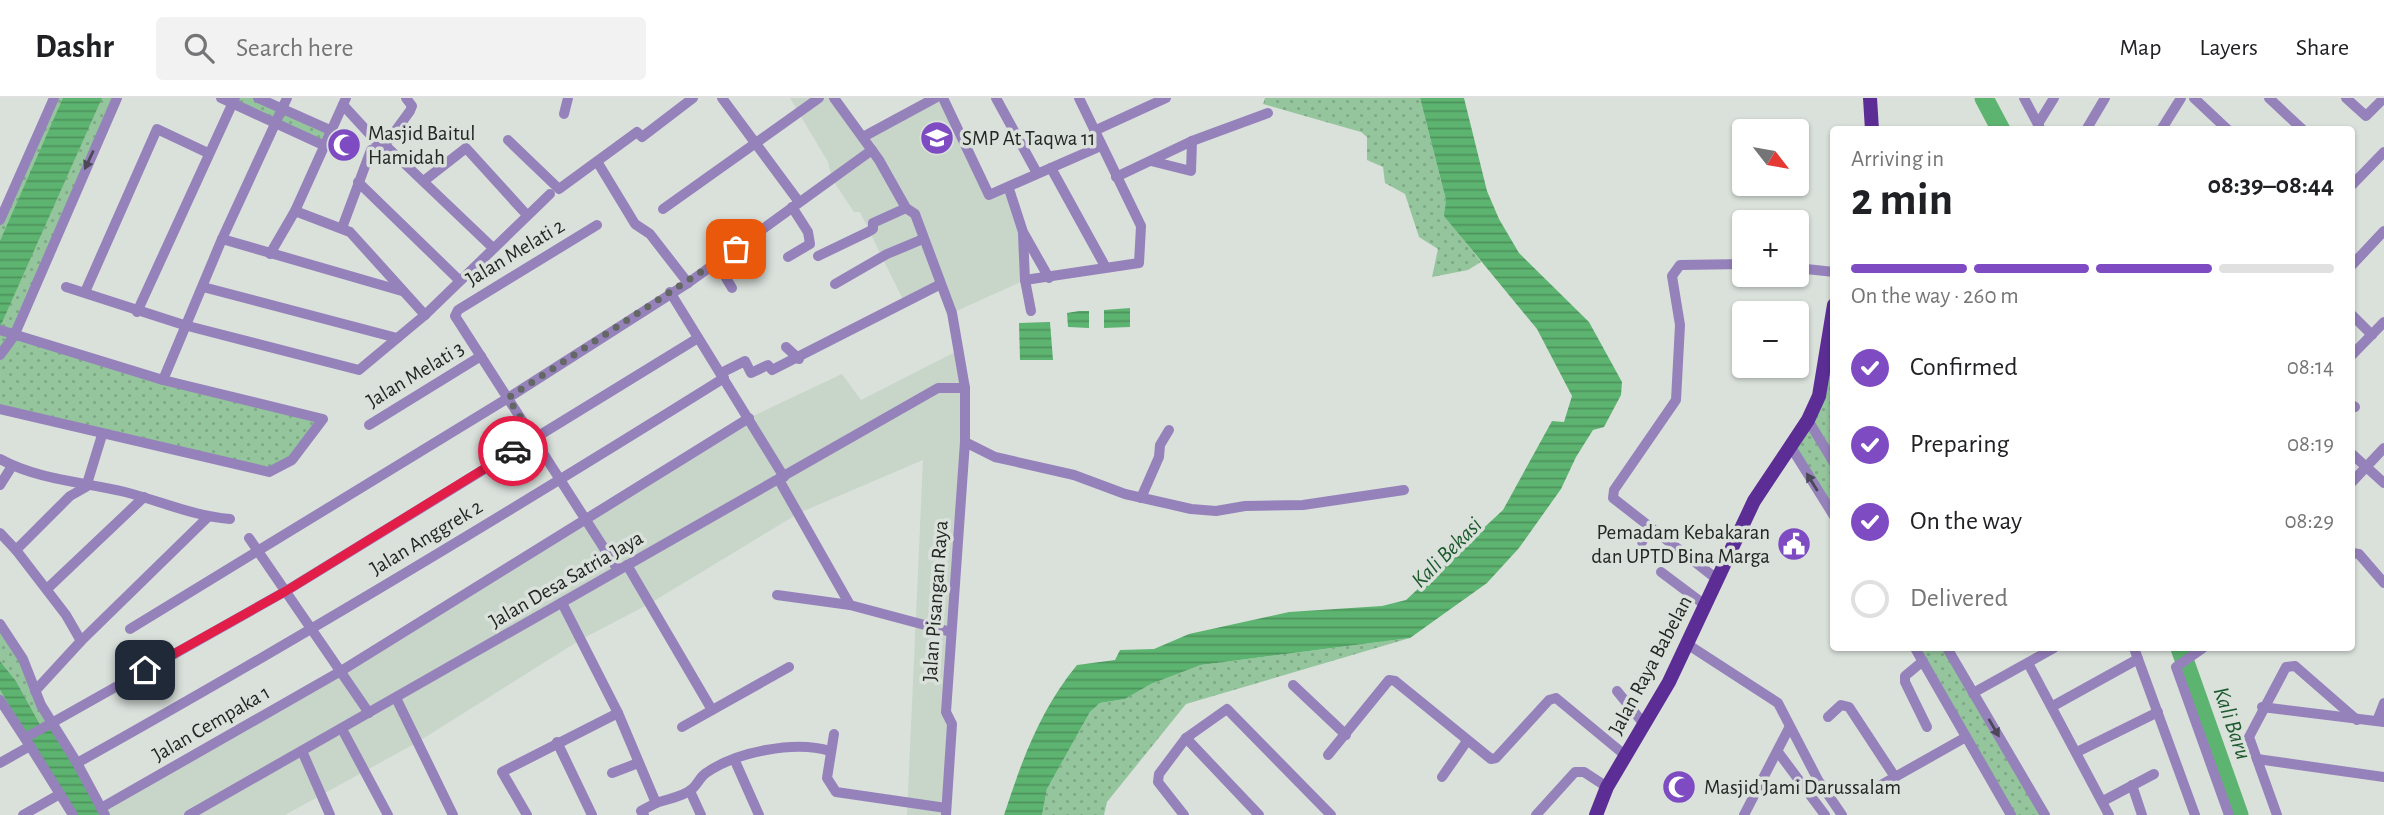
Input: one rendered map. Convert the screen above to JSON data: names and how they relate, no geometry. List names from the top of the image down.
{
  "streets": {
    "main road": ["Jalan Raya Babelan"],
    "street": [
      "Jalan Melati 2",
      "Jalan Melati 3",
      "Jalan Anggrek 2",
      "Jalan Desa Satria Jaya",
      "Jalan Pisangan Raya",
      "Jalan Cempaka 1"
    ]
  },
  "crossings": [
    ["Jalan Melati 2", "Jalan Melati 3"],
    ["Jalan Desa Satria Jaya", "Jalan Pisangan Raya"]
  ],
  "water": ["Kali Bekasi", "Kali Baru"],
  "places": {
    "school or university": ["SMP At Taqwa 11"],
    "mosque": ["Masjid Baitul Hamidah", "Masjid Jami Darussalam"],
    "public building": ["Pemadam Kebakaran dan UPTD Bina Marga"]
  },
  "north": "bottom right",
  "page": {
    "header": "Dashr",
    "search": "Search here",
    "nav": ["Map", "Layers", "Share"],
    "map_buttons": ["+", "−"],
    "heading": ["2 min", "Arriving in", "08:39–08:44"],
    "bar": "On the way · 260 m",
    "list": [
      ["Confirmed", "08:14"],
      ["Preparing", "08:19"],
      ["On the way", "08:29"],
      "Delivered"
    ]
  }
}
